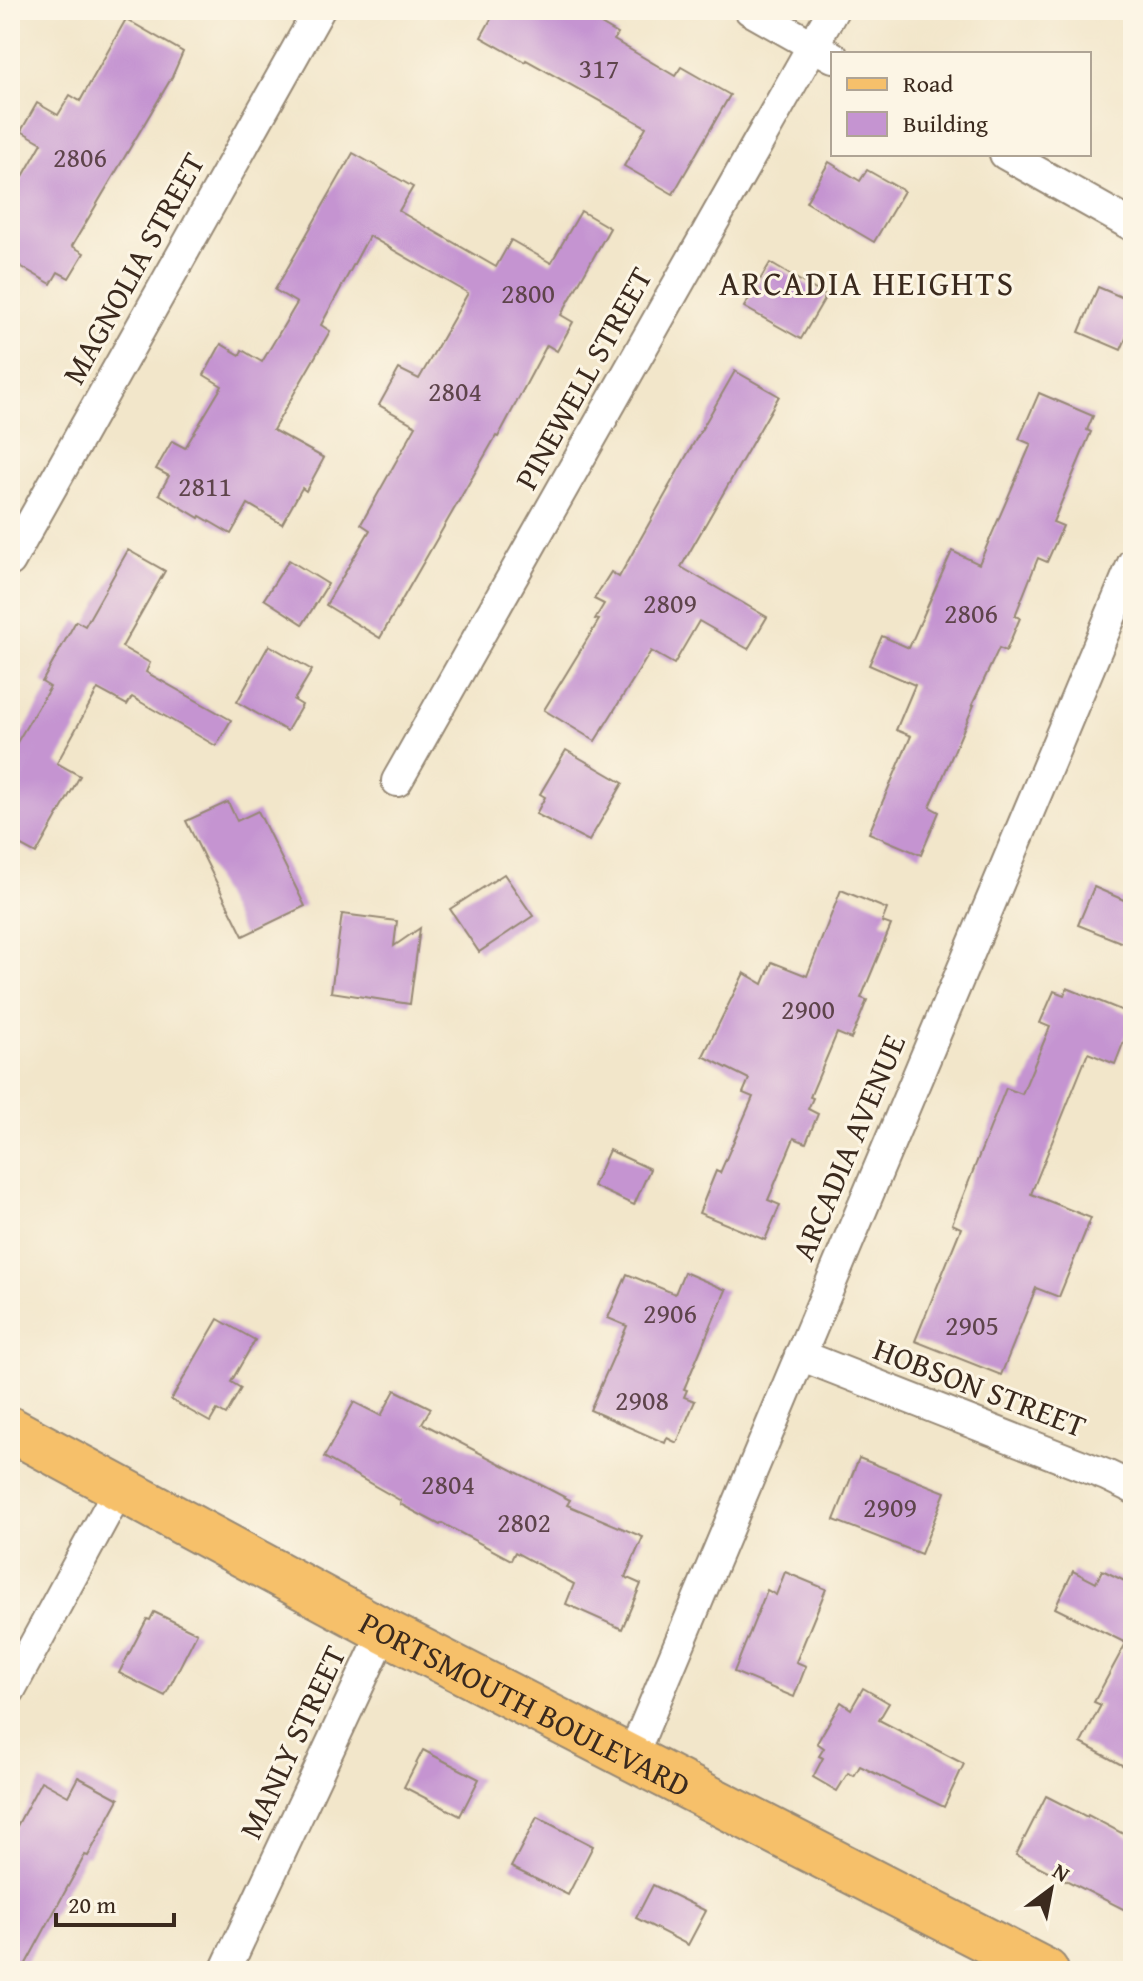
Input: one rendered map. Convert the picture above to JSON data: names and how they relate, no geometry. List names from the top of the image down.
{
  "streets": {
    "main road": ["PORTSMOUTH BOULEVARD"],
    "street": [
      "MAGNOLIA STREET",
      "PINEWELL STREET",
      "ARCADIA AVENUE",
      "HOBSON STREET",
      "MANLY STREET"
    ]
  },
  "crossings": [
    ["ARCADIA AVENUE", "HOBSON STREET"],
    ["ARCADIA AVENUE", "PORTSMOUTH BOULEVARD"],
    ["PORTSMOUTH BOULEVARD", "MANLY STREET"]
  ],
  "districts": ["ARCADIA HEIGHTS"],
  "house_numbers": [
    "317",
    "2806",
    "2800",
    "2804",
    "2811",
    "2809",
    "2806",
    "2900",
    "2906",
    "2905",
    "2908",
    "2804",
    "2909",
    "2802"
  ],
  "legend": ["Road", "Building"],
  "scale_bar": "20 m",
  "north": "top right"
}
